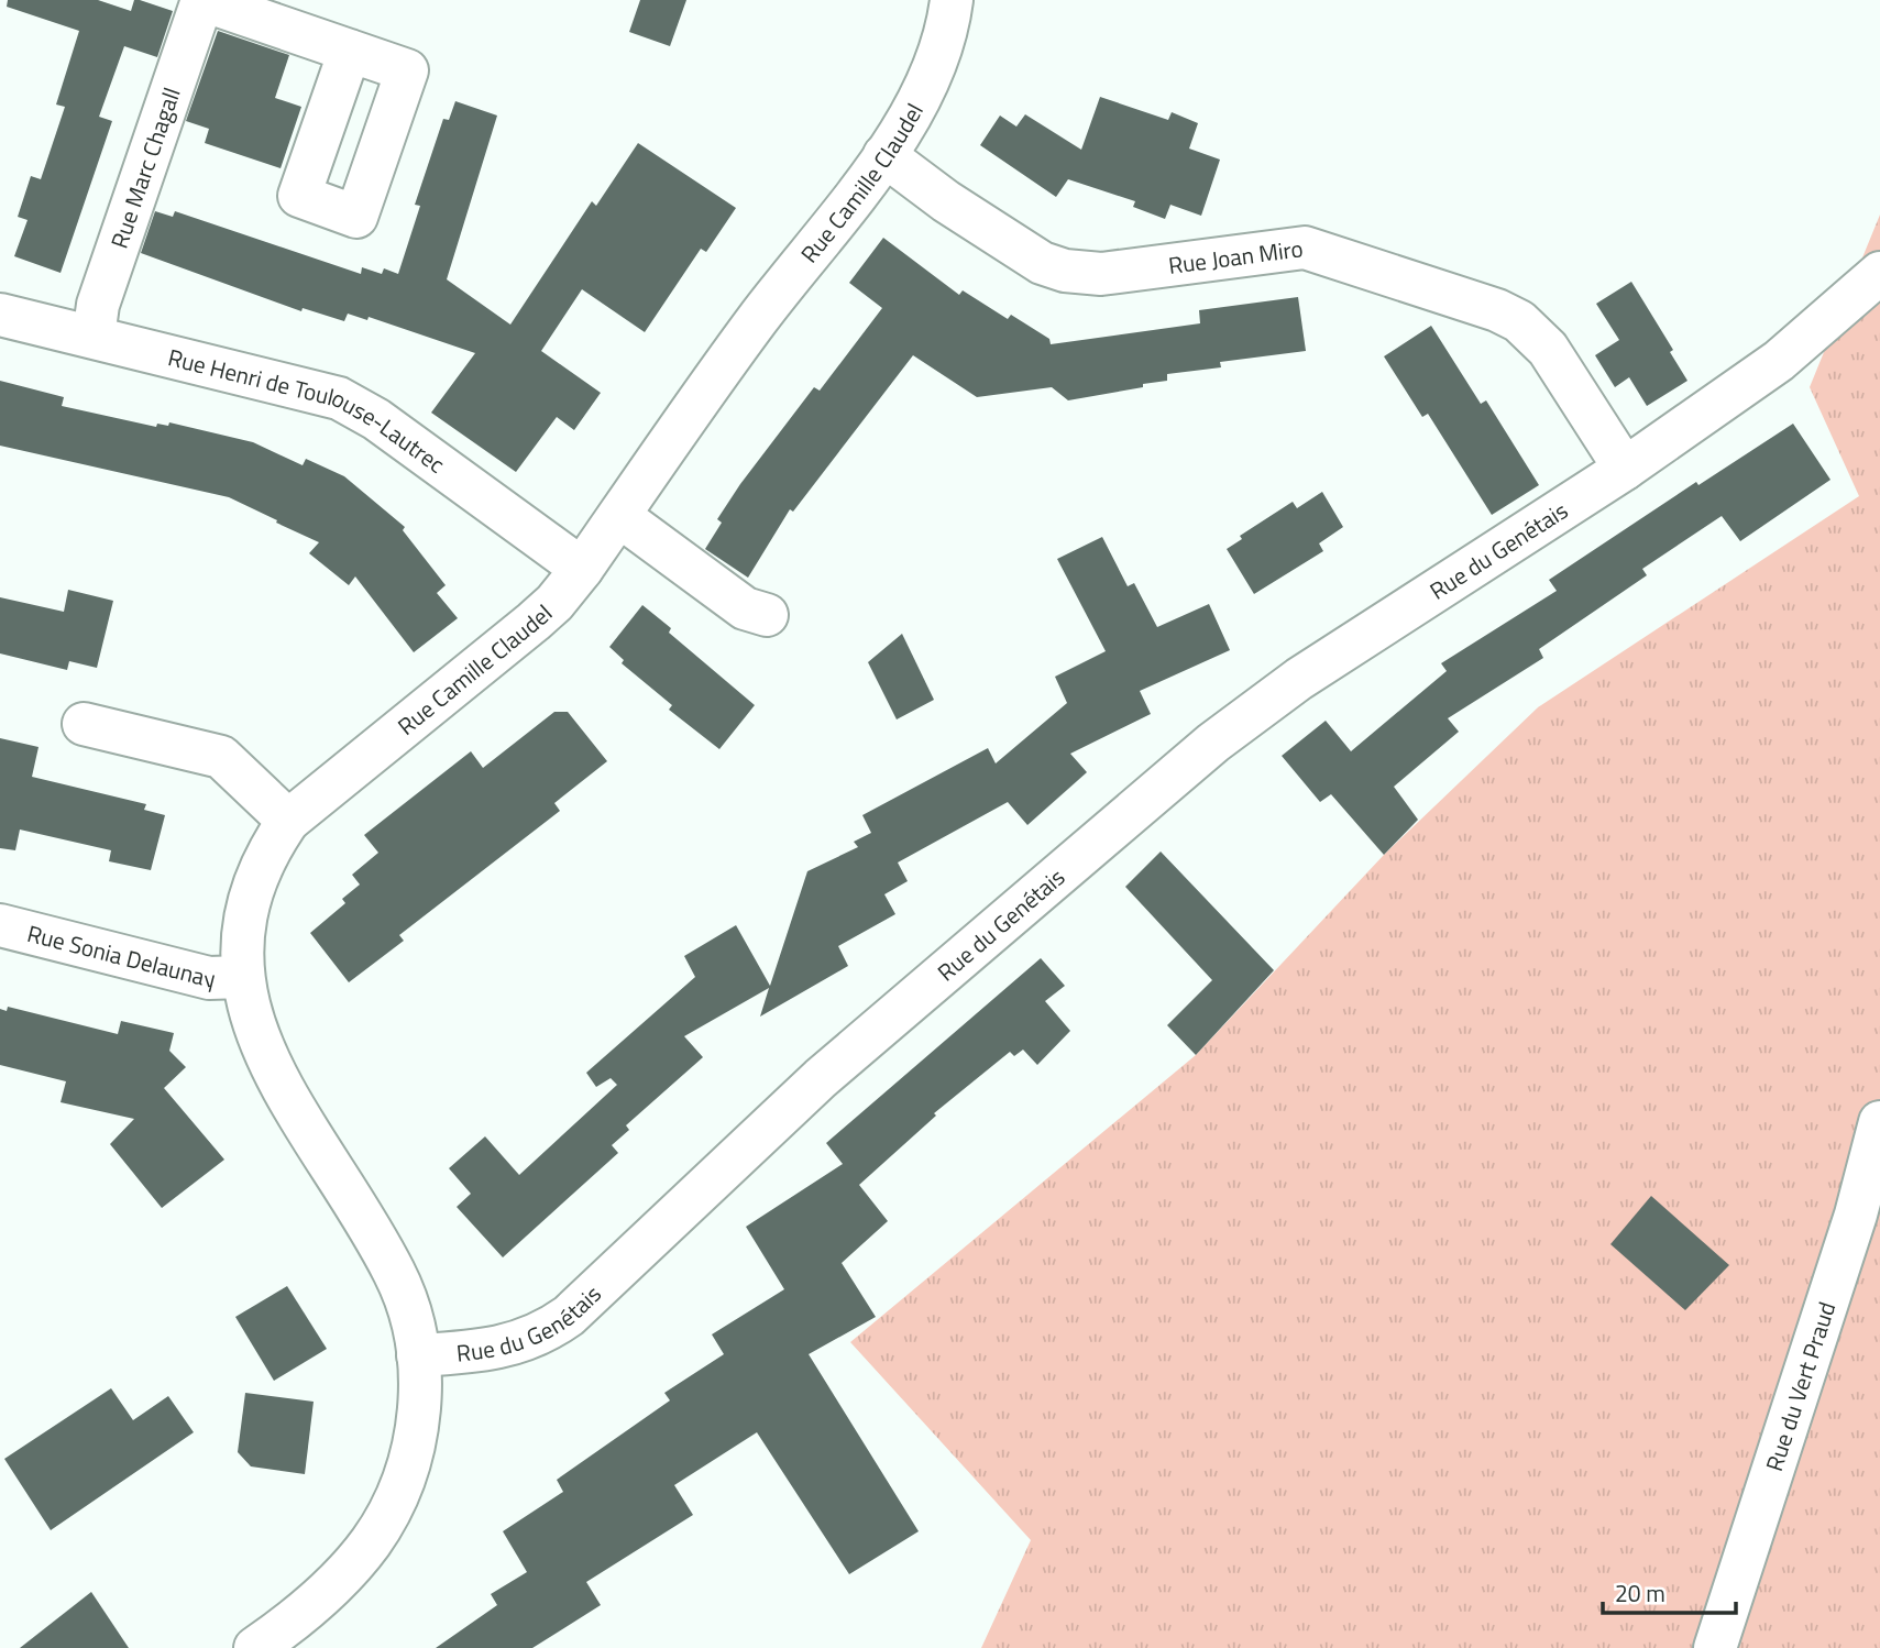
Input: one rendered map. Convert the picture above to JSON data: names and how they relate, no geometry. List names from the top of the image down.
{
  "streets": {
    "street": [
      "Rue Marc Chagall",
      "Rue Camille Claudel",
      "Rue Joan Miro",
      "Rue Henri de Toulouse-Lautrec",
      "Rue du Genétais",
      "Rue Sonia Delaunay",
      "Rue du Vert Praud"
    ]
  },
  "crossings": [
    ["Rue Marc Chagall", "Rue Henri de Toulouse-Lautrec"],
    ["Rue Camille Claudel", "Rue Joan Miro"],
    ["Rue Camille Claudel", "Rue Henri de Toulouse-Lautrec"],
    ["Rue Camille Claudel", "Rue du Genétais"],
    ["Rue Camille Claudel", "Rue Sonia Delaunay"],
    ["Rue Joan Miro", "Rue du Genétais"]
  ],
  "scale_bar": "20 m"
}
